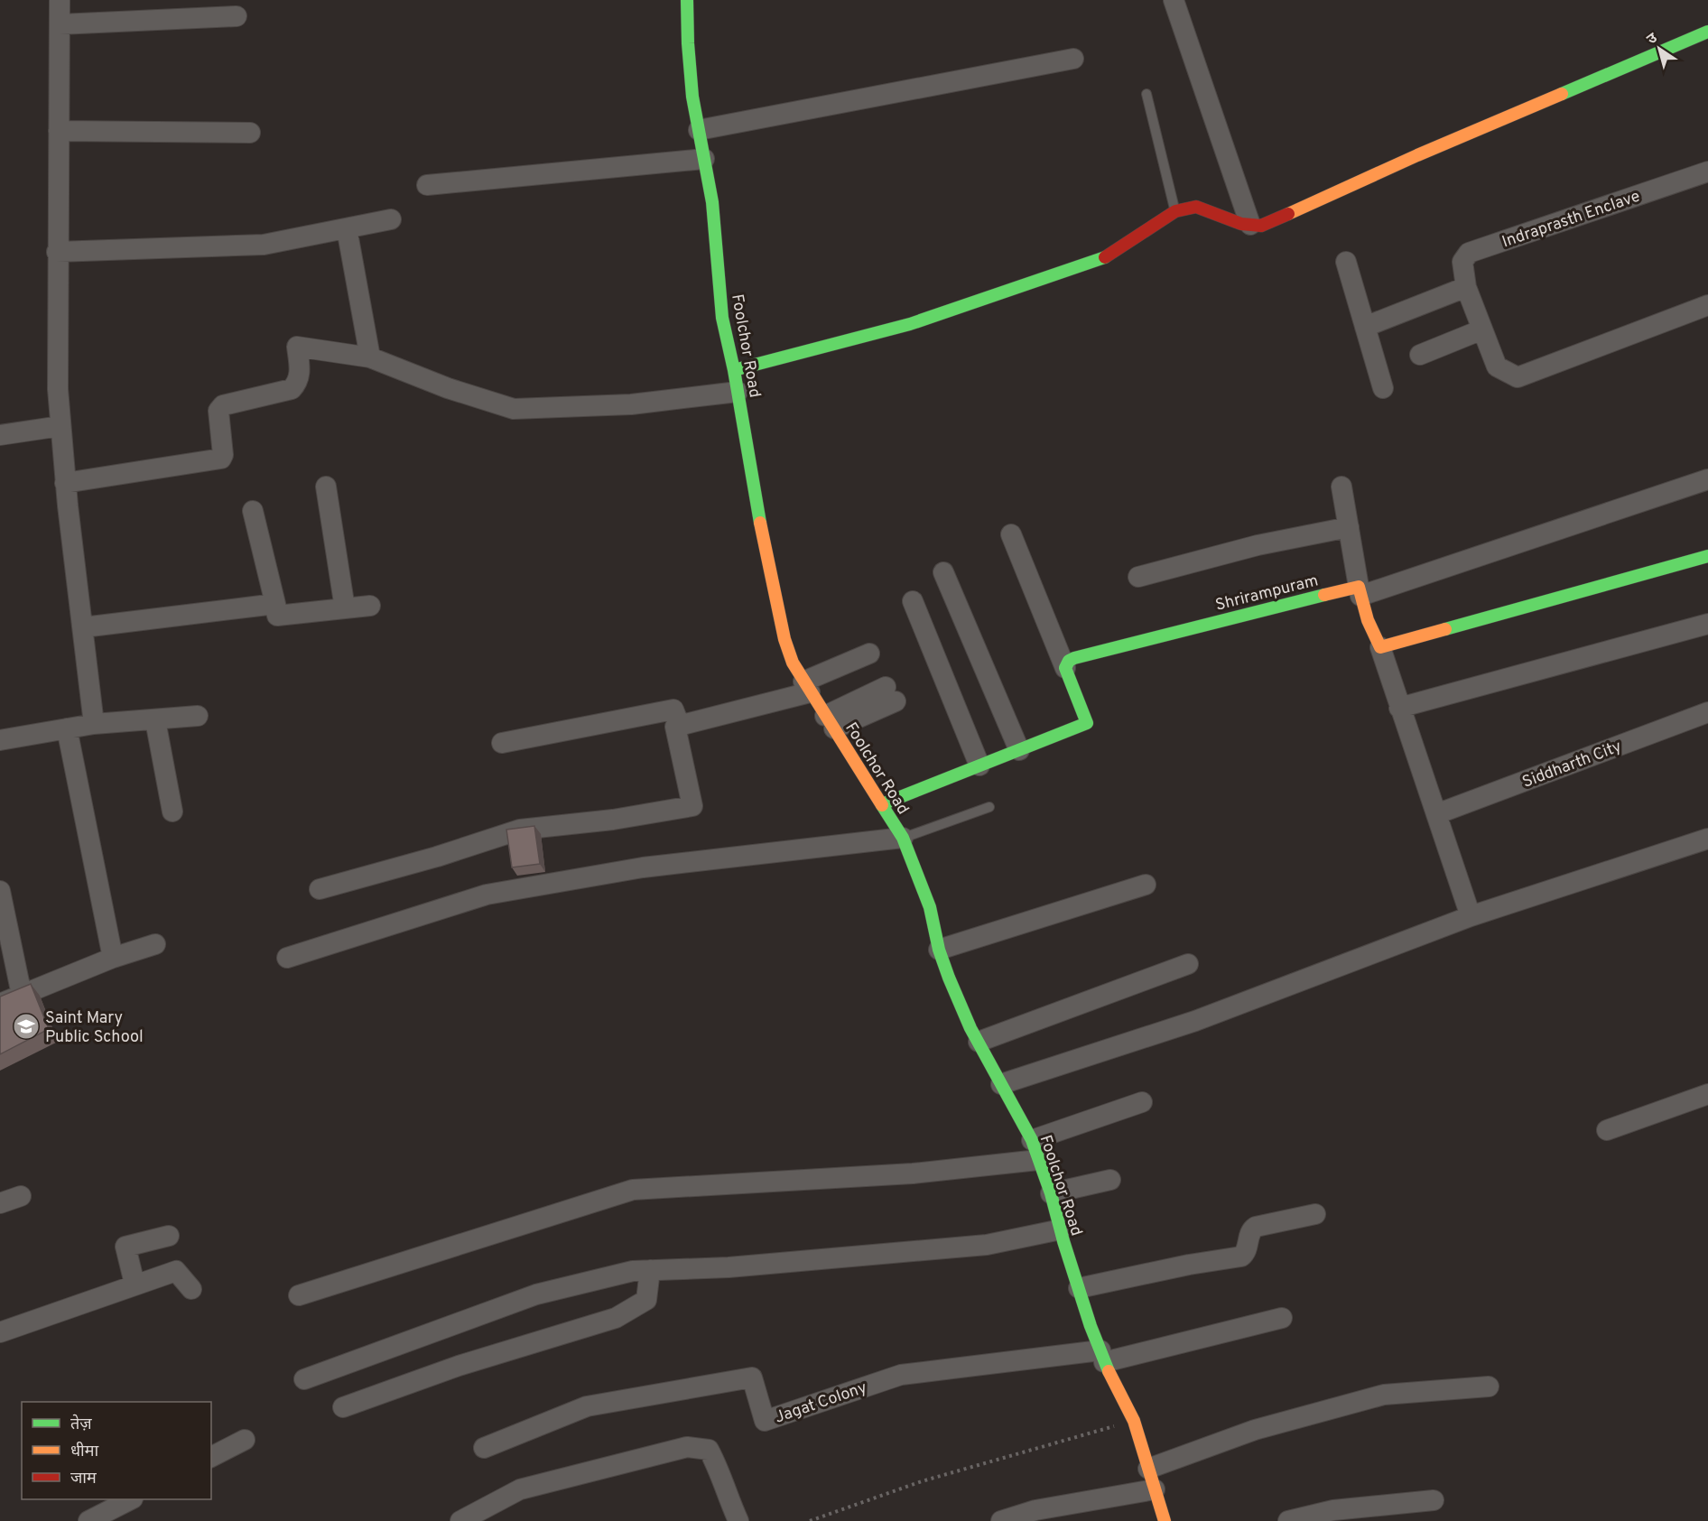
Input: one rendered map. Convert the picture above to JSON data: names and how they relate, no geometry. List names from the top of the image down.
{
  "streets": {
    "street": [
      "Indraprasth Enclave",
      "Foolchor Road",
      "Shrirampuram",
      "Siddharth City",
      "Jagat Colony"
    ]
  },
  "crossings": [
    ["Foolchor Road", "Jagat Colony"]
  ],
  "places": {
    "school or university": ["Saint Mary Public School"]
  },
  "legend": ["तेज़", "धीमा", "जाम"],
  "north": "top left"
}
